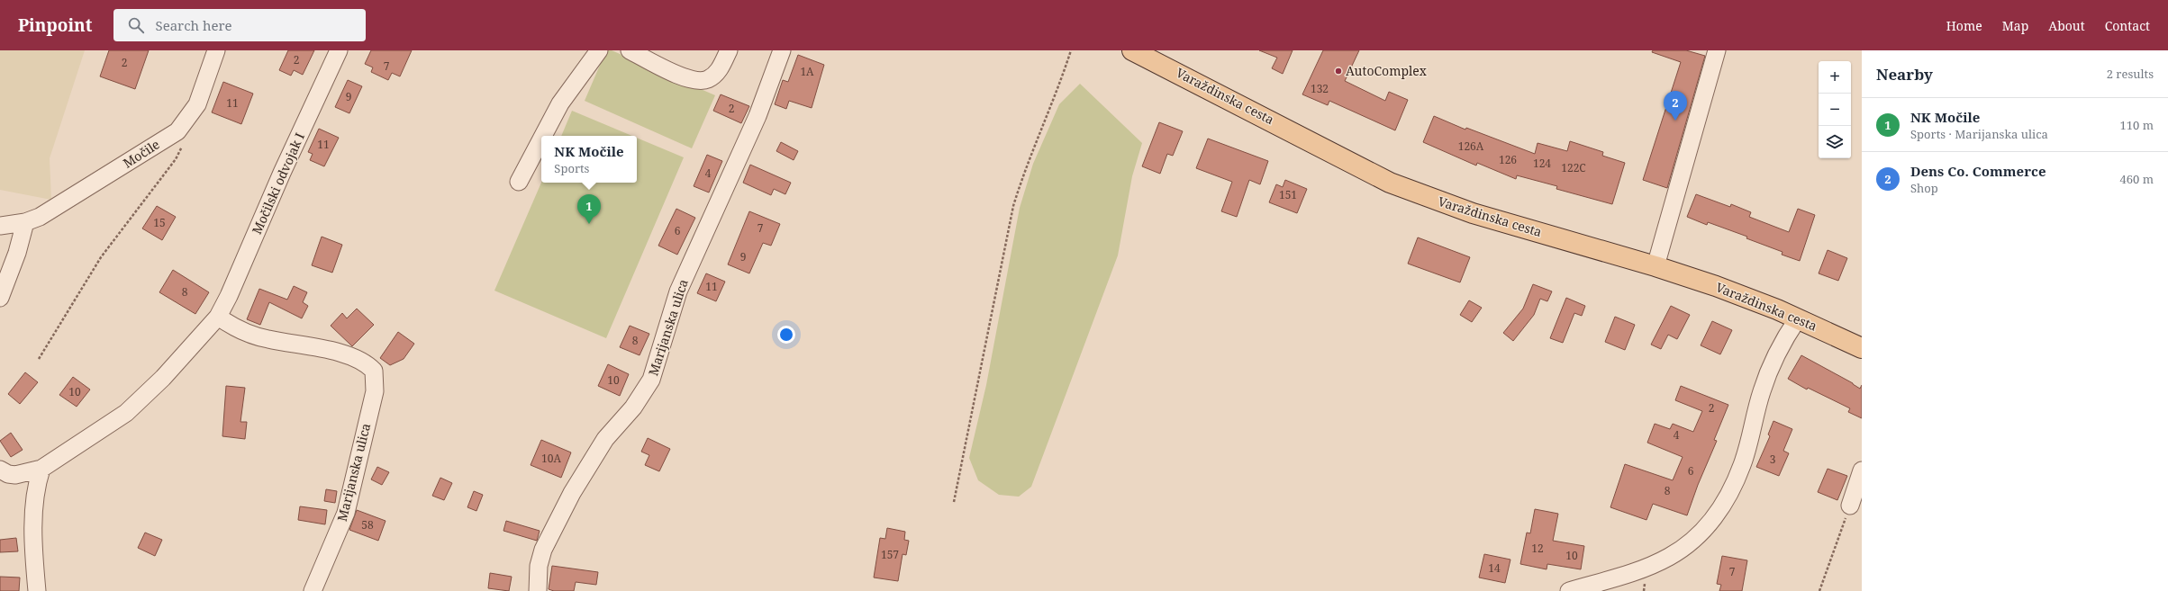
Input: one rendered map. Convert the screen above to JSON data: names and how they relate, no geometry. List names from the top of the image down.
{
  "streets": {
    "main road": ["Varaždinska cesta"],
    "street": ["Močile", "Močilski odvojak I", "Marijanska ulica"]
  },
  "crossings": [
    ["Močilski odvojak I", "Marijanska ulica"]
  ],
  "places": ["AutoComplex"],
  "house_numbers": [
    "2",
    "2",
    "7",
    "1A",
    "132",
    "9",
    "11",
    "2",
    "11",
    "126A",
    "126",
    "124",
    "122C",
    "4",
    "151",
    "15",
    "7",
    "6",
    "9",
    "11",
    "8",
    "8",
    "10",
    "10",
    "2",
    "4",
    "10A",
    "3",
    "6",
    "8",
    "58",
    "12",
    "157",
    "10",
    "14",
    "7"
  ],
  "page": {
    "header": "Pinpoint",
    "search": "Search here",
    "nav": [
      "Home",
      "Map",
      "About",
      "Contact"
    ],
    "heading": ["Nearby", "2 results"],
    "map_buttons": ["+", "−"],
    "pins": ["2", "1"],
    "list": [
      {
        "mark": "1",
        "name": "NK Močile",
        "note": "Sports · Marijanska ulica",
        "value": "110 m"
      },
      {
        "mark": "2",
        "name": "Dens Co. Commerce",
        "note": "Shop",
        "value": "460 m"
      }
    ],
    "popup": ["NK Močile", "Sports"]
  }
}
